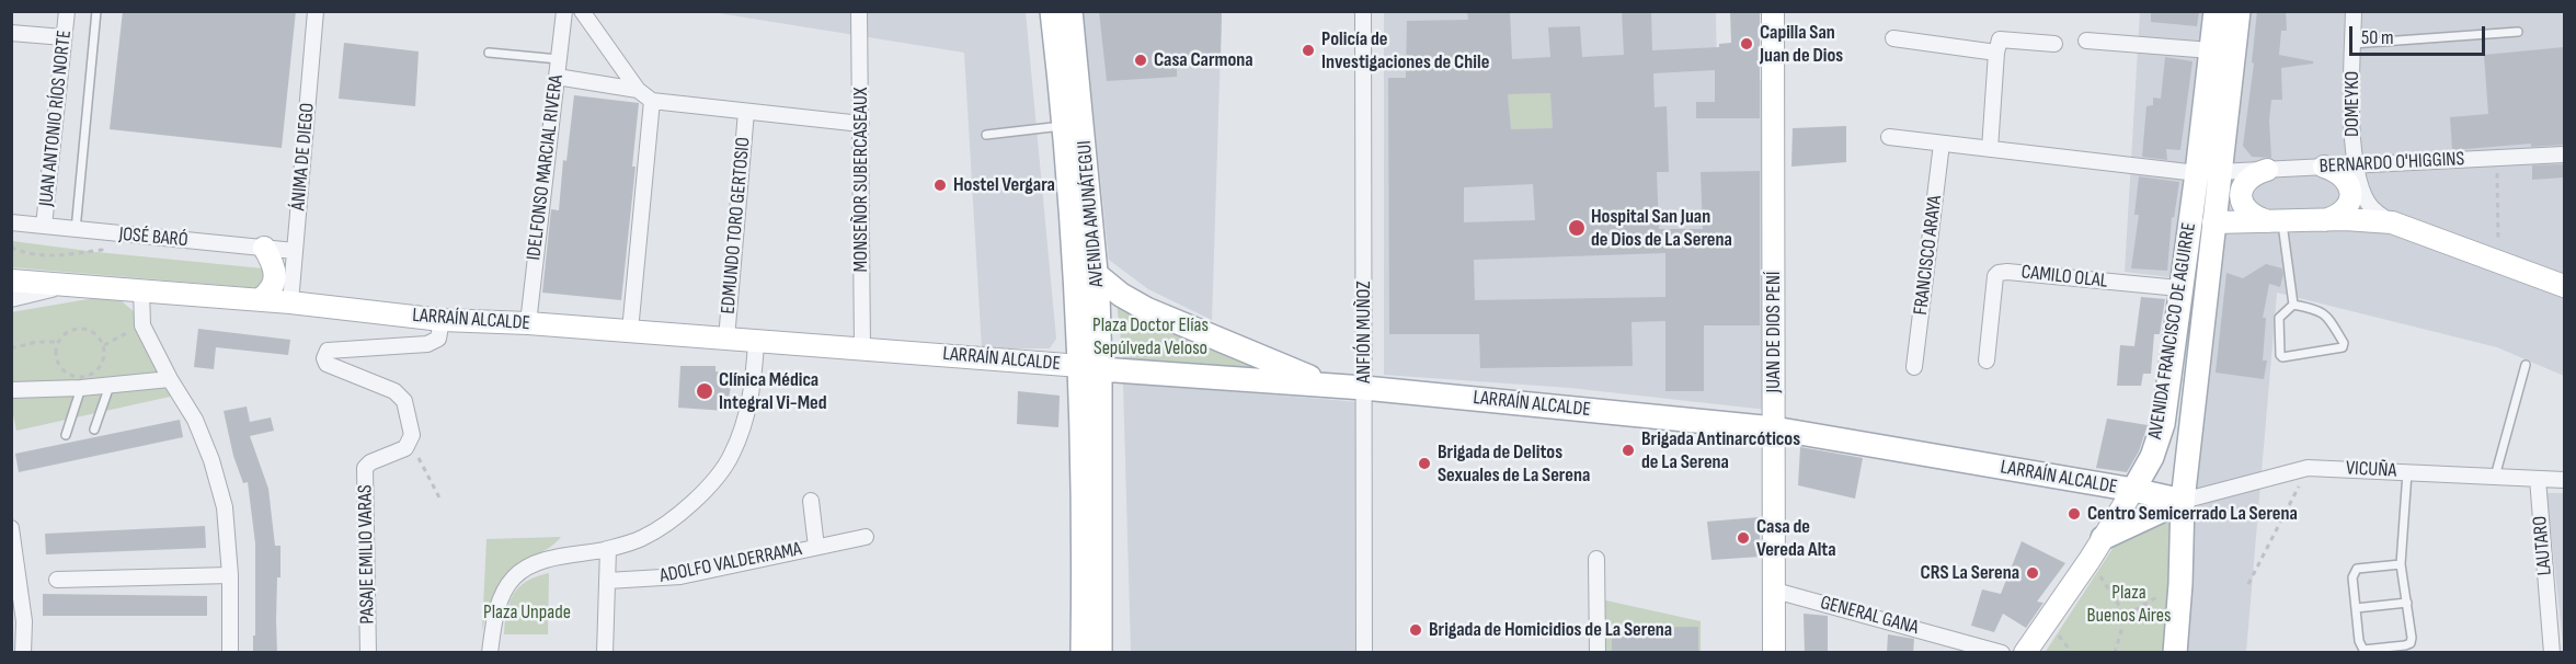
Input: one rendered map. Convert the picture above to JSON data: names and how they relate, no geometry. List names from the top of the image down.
{
  "streets": {
    "main road": [
      "AVENIDA AMUNÁTEGUI",
      "LARRAÍN ALCALDE",
      "AVENIDA FRANCISCO DE AGUIRRE",
      "JUAN DE DIOS PENÍ"
    ],
    "street": [
      "DOMEYKO",
      "JUAN ANTONIO RÍOS NORTE",
      "ÁNIMA DE DIEGO",
      "BERNARDO O'HIGGINS",
      "IDELFONSO MARCIAL RIVERA",
      "MONSEÑOR SUBERCASEAUX",
      "EDMUNDO TORO GERTOSIO",
      "JOSÉ BARÓ",
      "FRANCISCO ARAYA",
      "CAMILO OLAL",
      "ANFIÓN MUÑOZ",
      "VICUÑA",
      "LAUTARO",
      "PASAJE EMILIO VARAS",
      "ADOLFO VALDERRAMA",
      "GENERAL GANA"
    ]
  },
  "crossings": [
    ["DOMEYKO", "BERNARDO O'HIGGINS"],
    ["JUAN ANTONIO RÍOS NORTE", "JOSÉ BARÓ"],
    ["ÁNIMA DE DIEGO", "JOSÉ BARÓ"],
    ["ÁNIMA DE DIEGO", "LARRAÍN ALCALDE"],
    ["BERNARDO O'HIGGINS", "FRANCISCO ARAYA"],
    ["BERNARDO O'HIGGINS", "AVENIDA FRANCISCO DE AGUIRRE"],
    ["IDELFONSO MARCIAL RIVERA", "LARRAÍN ALCALDE"],
    ["MONSEÑOR SUBERCASEAUX", "LARRAÍN ALCALDE"],
    ["AVENIDA AMUNÁTEGUI", "LARRAÍN ALCALDE"],
    ["EDMUNDO TORO GERTOSIO", "LARRAÍN ALCALDE"],
    ["CAMILO OLAL", "AVENIDA FRANCISCO DE AGUIRRE"],
    ["LARRAÍN ALCALDE", "AVENIDA FRANCISCO DE AGUIRRE"],
    ["LARRAÍN ALCALDE", "ANFIÓN MUÑOZ"],
    ["LARRAÍN ALCALDE", "JUAN DE DIOS PENÍ"],
    ["LARRAÍN ALCALDE", "VICUÑA"],
    ["AVENIDA FRANCISCO DE AGUIRRE", "VICUÑA"],
    ["JUAN DE DIOS PENÍ", "GENERAL GANA"],
    ["VICUÑA", "LAUTARO"]
  ],
  "parks": ["Plaza Doctor Elías Sepúlveda Veloso", "Plaza Buenos Aires", "Plaza Unpade"],
  "places": [
    "Capilla San Juan de Dios",
    "Policía de Investigaciones de Chile",
    "Casa Carmona",
    "Hostel Vergara",
    "Hospital San Juan de Dios de La Serena",
    "Clínica Médica Integral Vi-Med",
    "Brigada Antinarcóticos de La Serena",
    "Brigada de Delitos Sexuales de La Serena",
    "Centro Semicerrado La Serena",
    "Casa de Vereda Alta",
    "CRS La Serena",
    "Brigada de Homicidios de La Serena"
  ],
  "scale_bar": "50 m"
}
